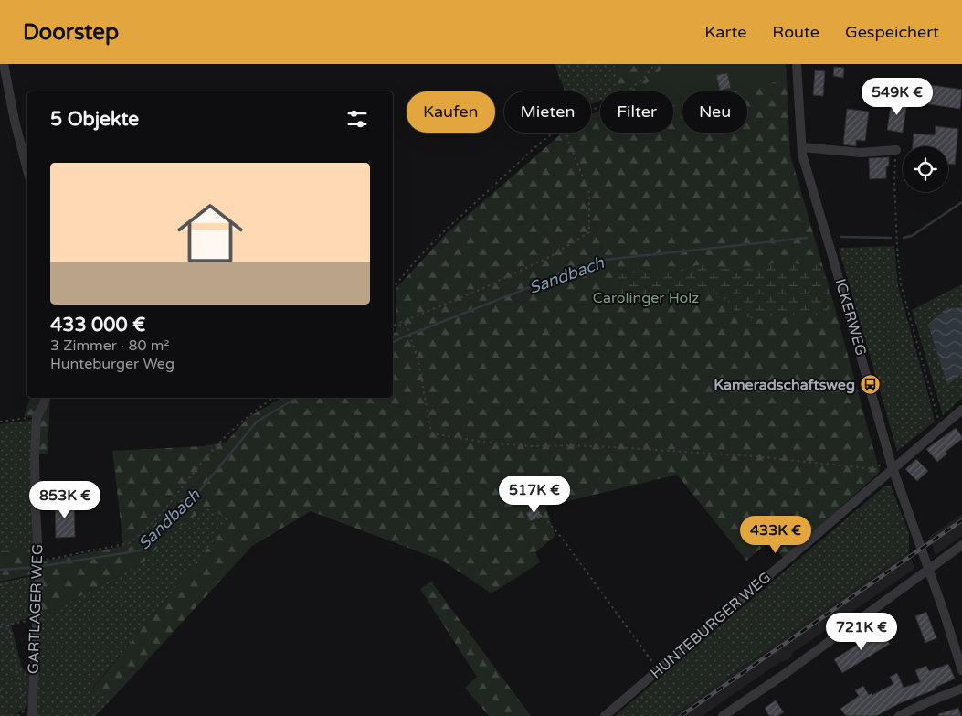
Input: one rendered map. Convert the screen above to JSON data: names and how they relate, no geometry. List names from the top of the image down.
{
  "streets": {
    "street": ["ICKERWEG", "GARTLAGER WEG", "HUNTEBURGER WEG"]
  },
  "crossings": [
    ["ICKERWEG", "HUNTEBURGER WEG"]
  ],
  "water": ["Sandbach"],
  "parks": ["Carolinger Holz"],
  "places": {
    "bus stop": ["Kameradschaftsweg"]
  },
  "page": {
    "header": "Doorstep",
    "nav": ["Karte", "Route", "Gespeichert"],
    "price": [
      "549K €",
      "517K €",
      "853K €",
      "433K €",
      "721K €"
    ],
    "chip": [
      "Kaufen",
      "Mieten",
      "Filter",
      "Neu"
    ],
    "heading": "5 Objekte",
    "list": [
      {
        "name": "433 000 €",
        "note": "3 Zimmer · 80 m² · Hunteburger Weg"
      }
    ]
  }
}
